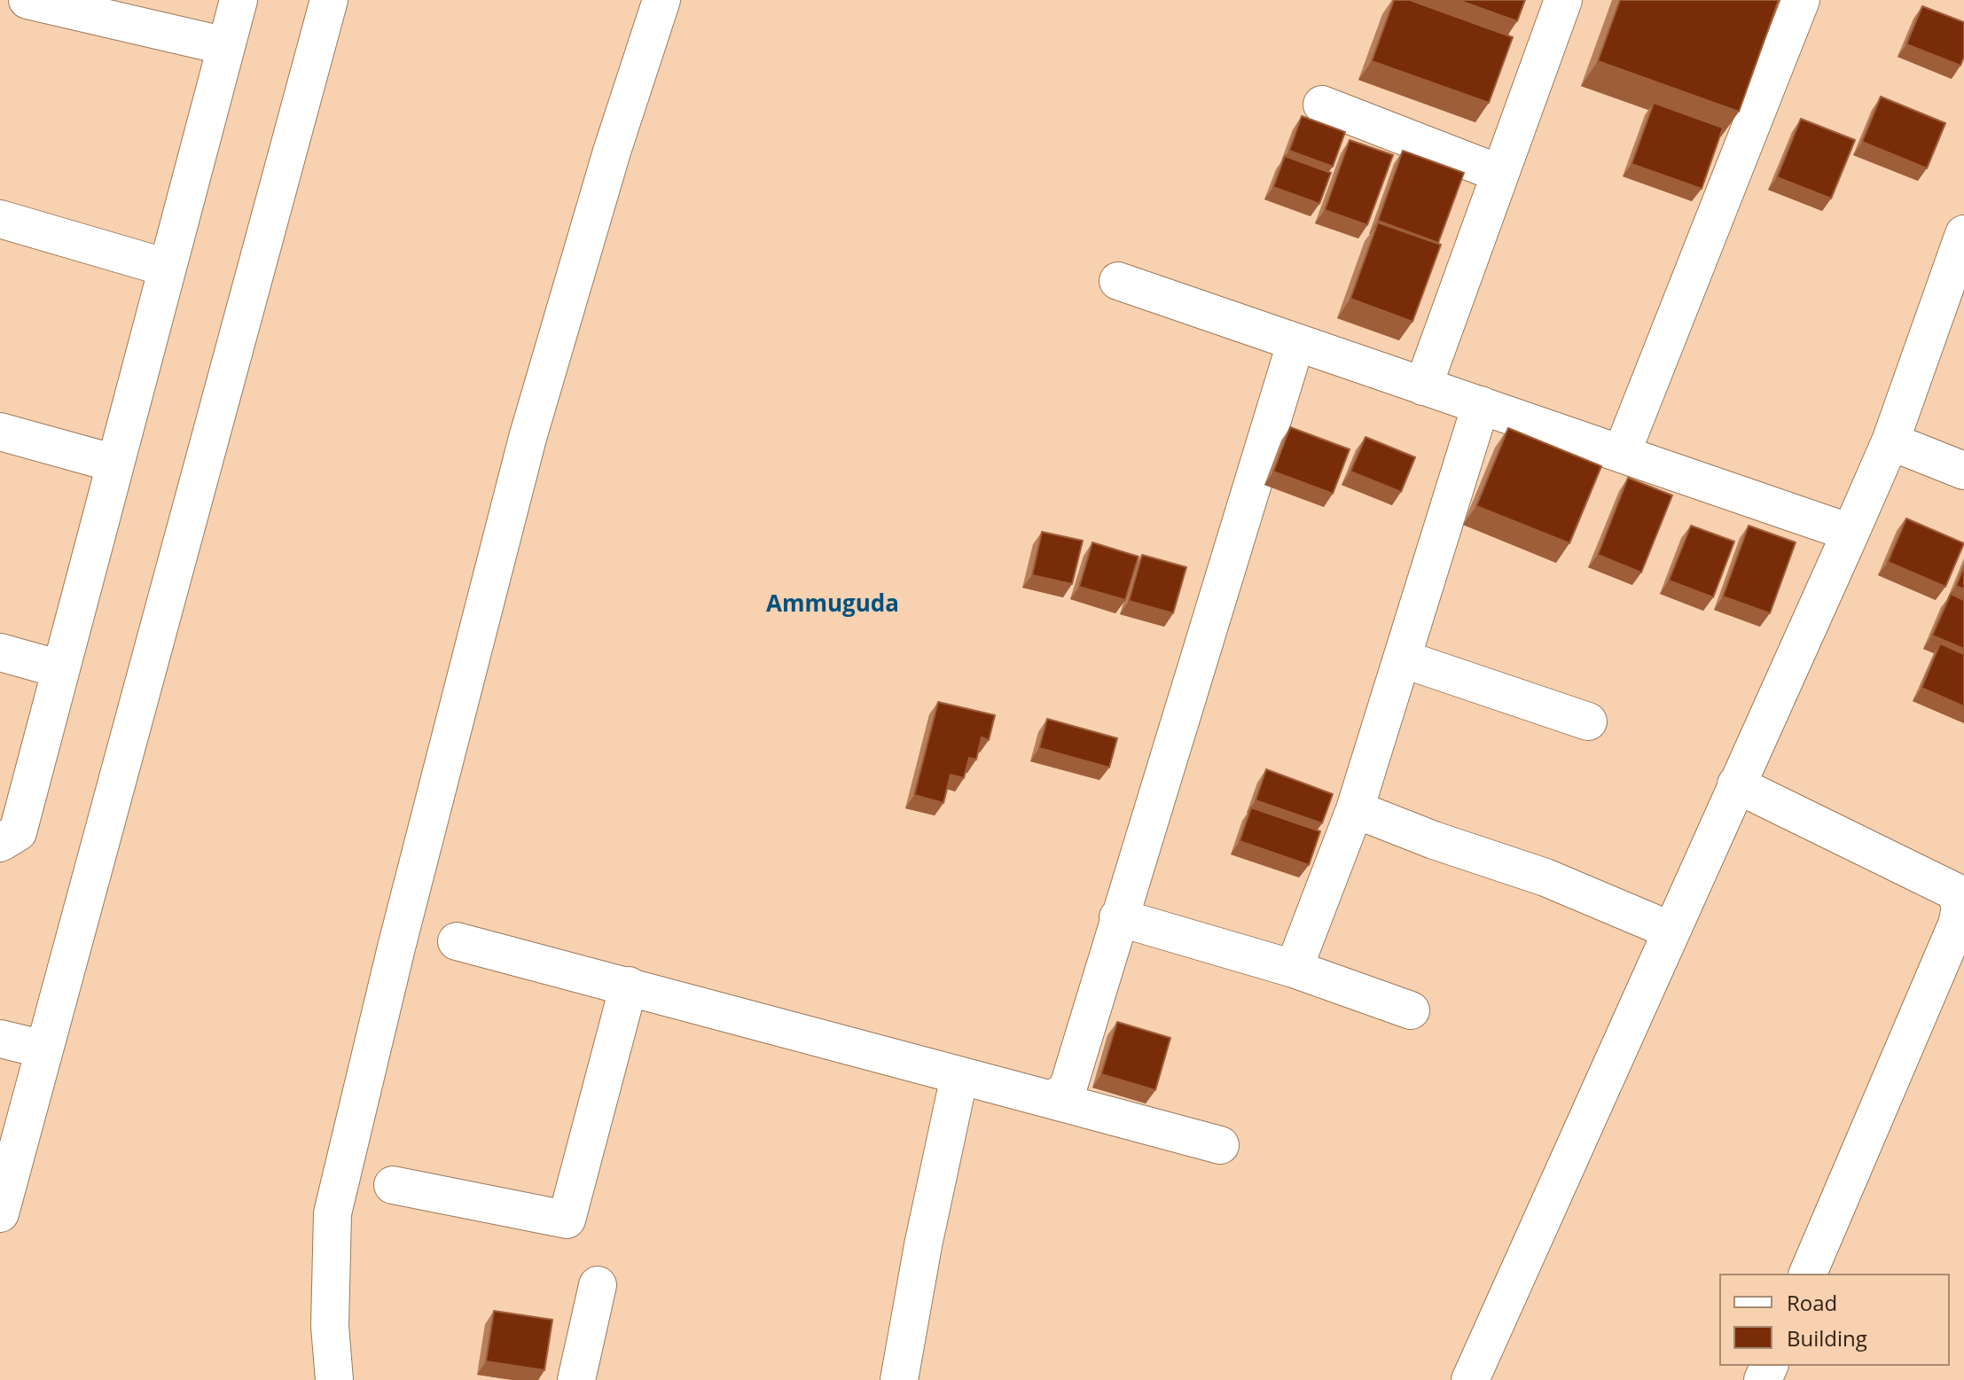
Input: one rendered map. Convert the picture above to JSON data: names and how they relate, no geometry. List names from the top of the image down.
{
  "districts": ["Ammuguda"],
  "legend": ["Road", "Building"]
}
